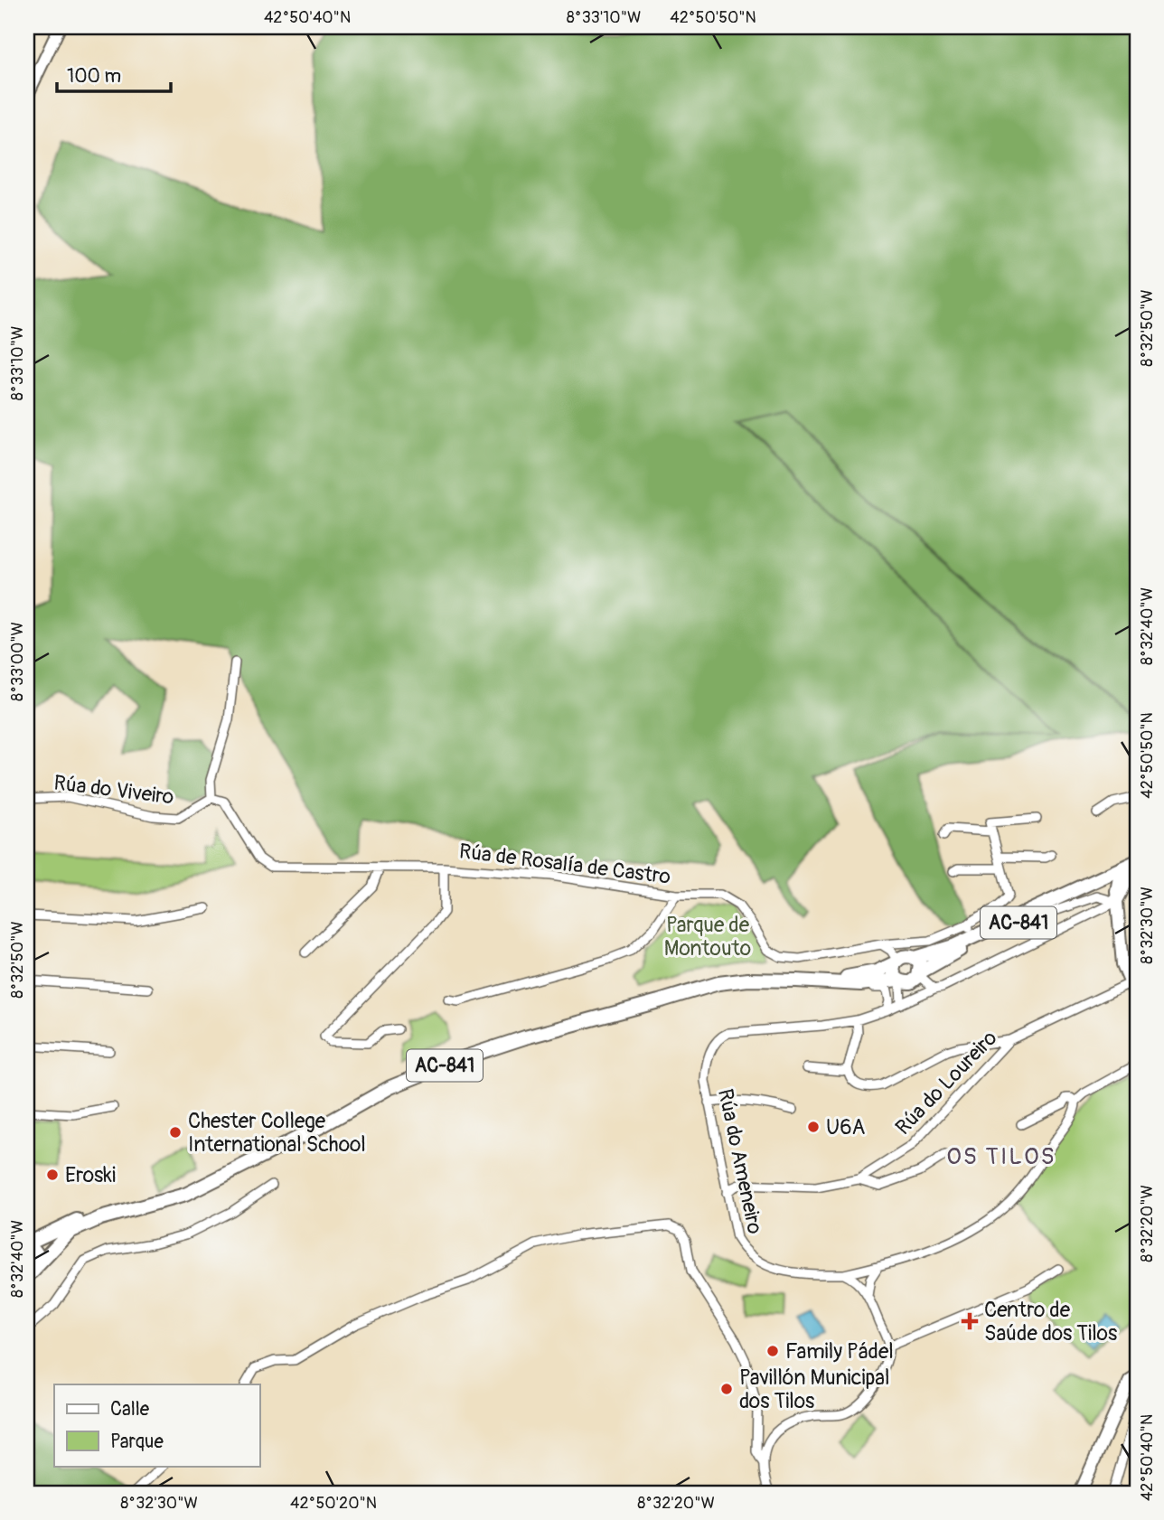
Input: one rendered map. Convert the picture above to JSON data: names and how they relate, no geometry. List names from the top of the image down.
{
  "streets": {
    "main road": ["AC-841"],
    "street": [
      "Rúa do Viveiro",
      "Rúa de Rosalía de Castro",
      "Rúa do Loureiro",
      "Rúa do Ameneiro"
    ]
  },
  "crossings": [
    ["Rúa do Viveiro", "Rúa de Rosalía de Castro"],
    ["Rúa do Loureiro", "Rúa do Ameneiro"]
  ],
  "districts": ["OS TILOS"],
  "parks": ["Parque de Montouto"],
  "places": {
    "other": [
      "U6A",
      "Chester College International School",
      "Eroski",
      "Family Pádel",
      "Pavillón Municipal dos Tilos"
    ],
    "health": ["Centro de Saúde dos Tilos"]
  },
  "legend": ["Calle", "Parque"],
  "scale_bar": "100 m",
  "coordinates": [
    "42°50'40\"N",
    "8°33'10\"W",
    "42°50'50\"N",
    "8°32'50\"W",
    "8°32'40\"W",
    "8°33'00\"W",
    "8°32'30\"W",
    "8°32'20\"W",
    "42°50'20\"N"
  ]
}
